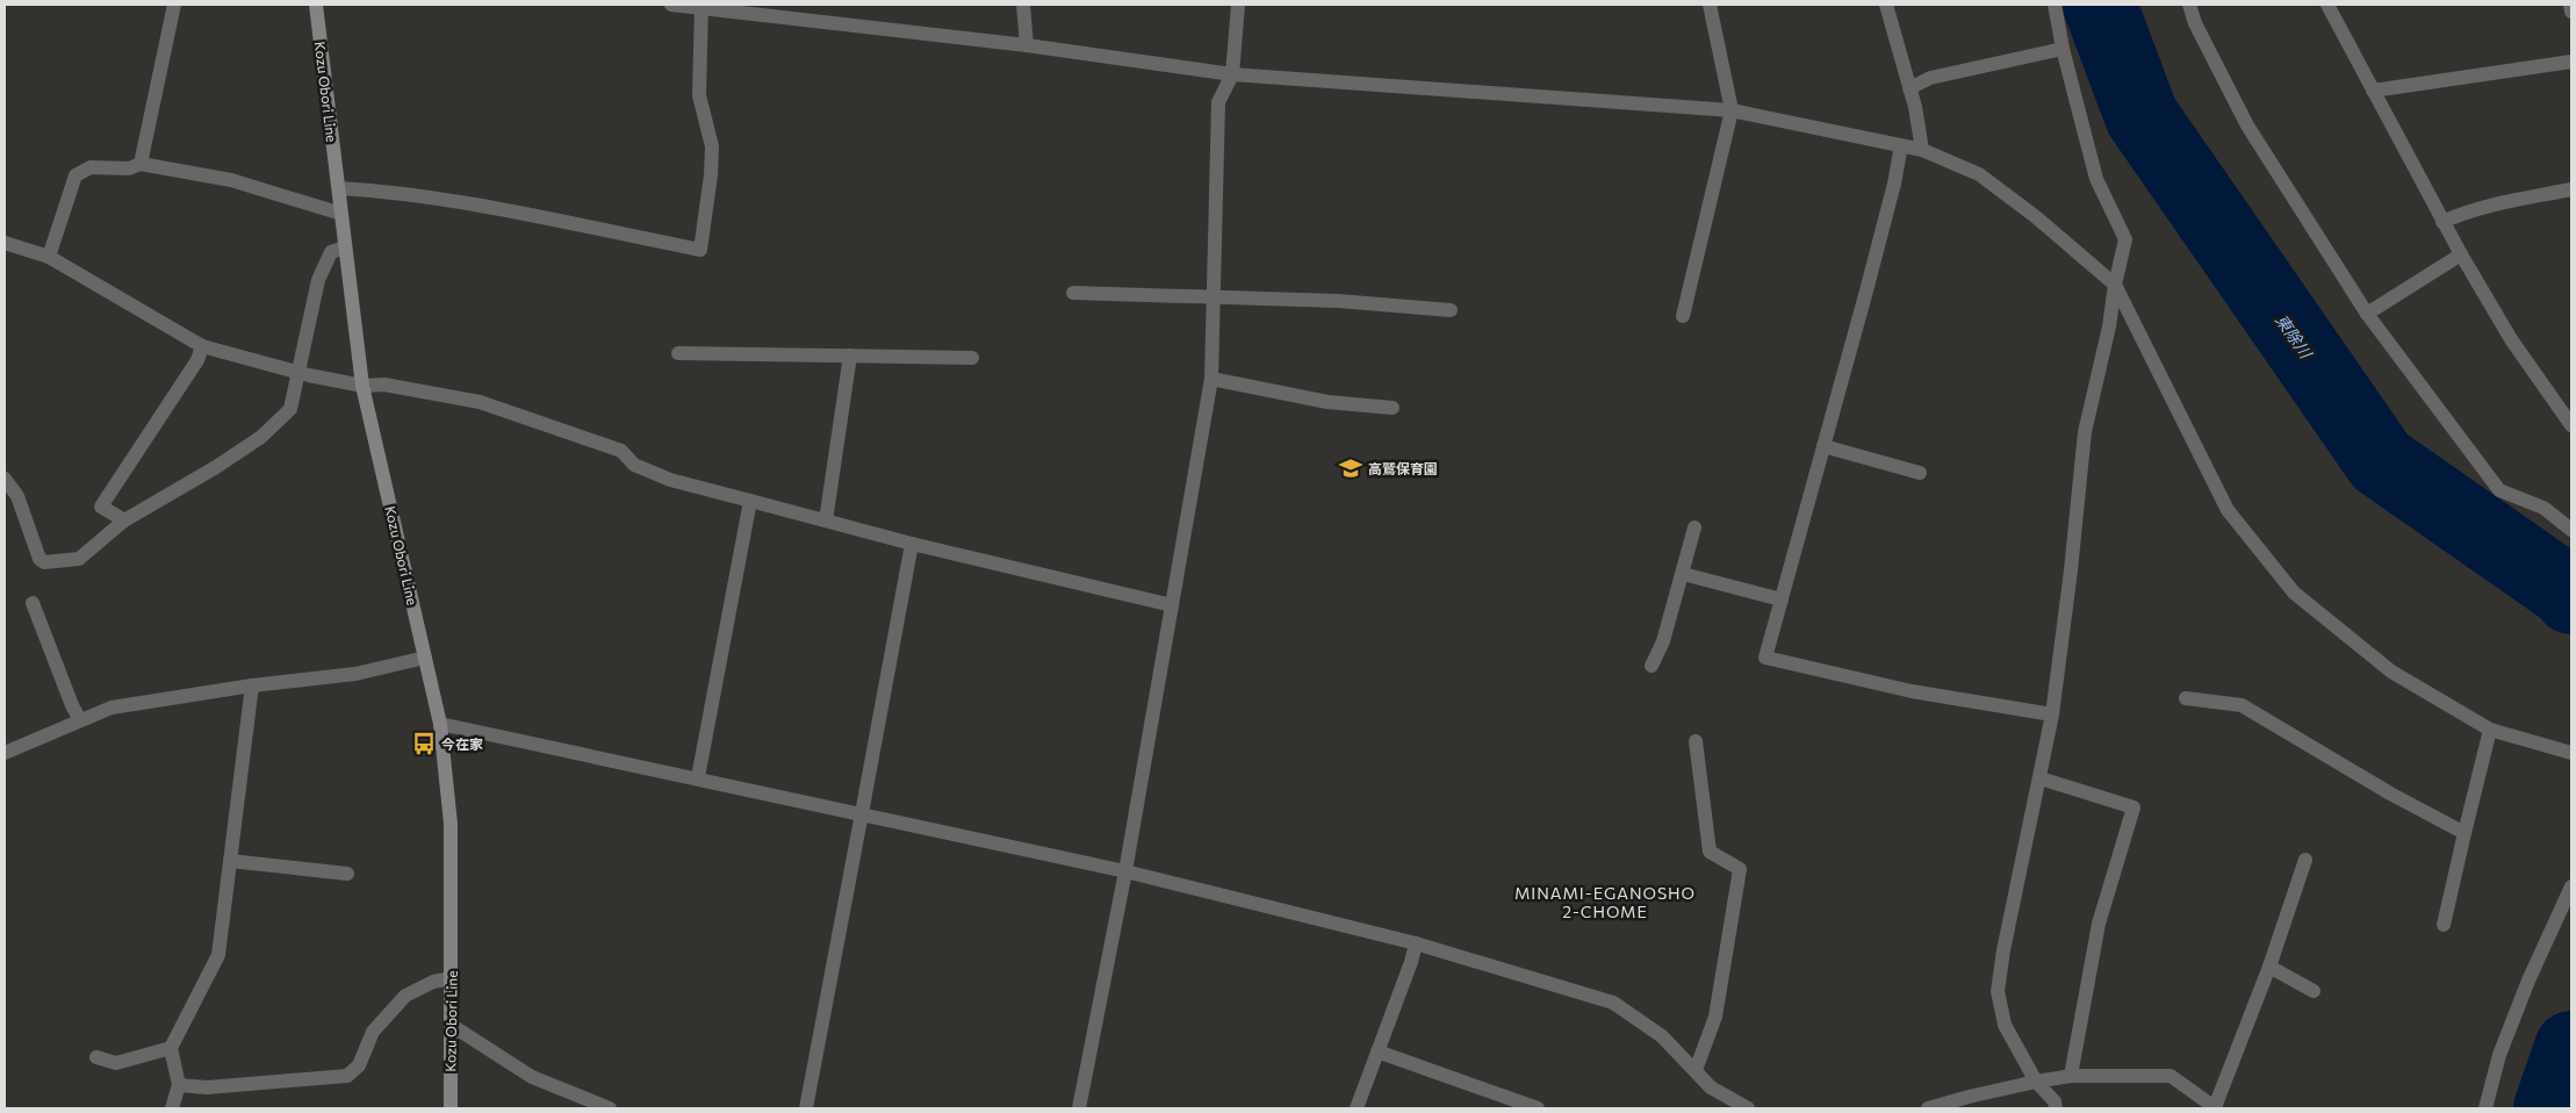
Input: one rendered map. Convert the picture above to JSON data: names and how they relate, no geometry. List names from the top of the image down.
{
  "streets": {
    "main road": ["Kozu Obori Line"]
  },
  "districts": ["MINAMI-EGANOSHO 2-CHOME"],
  "water": ["東除川"],
  "places": {
    "school or university": ["高鷲保育園"],
    "bus stop": ["今在家"]
  }
}
